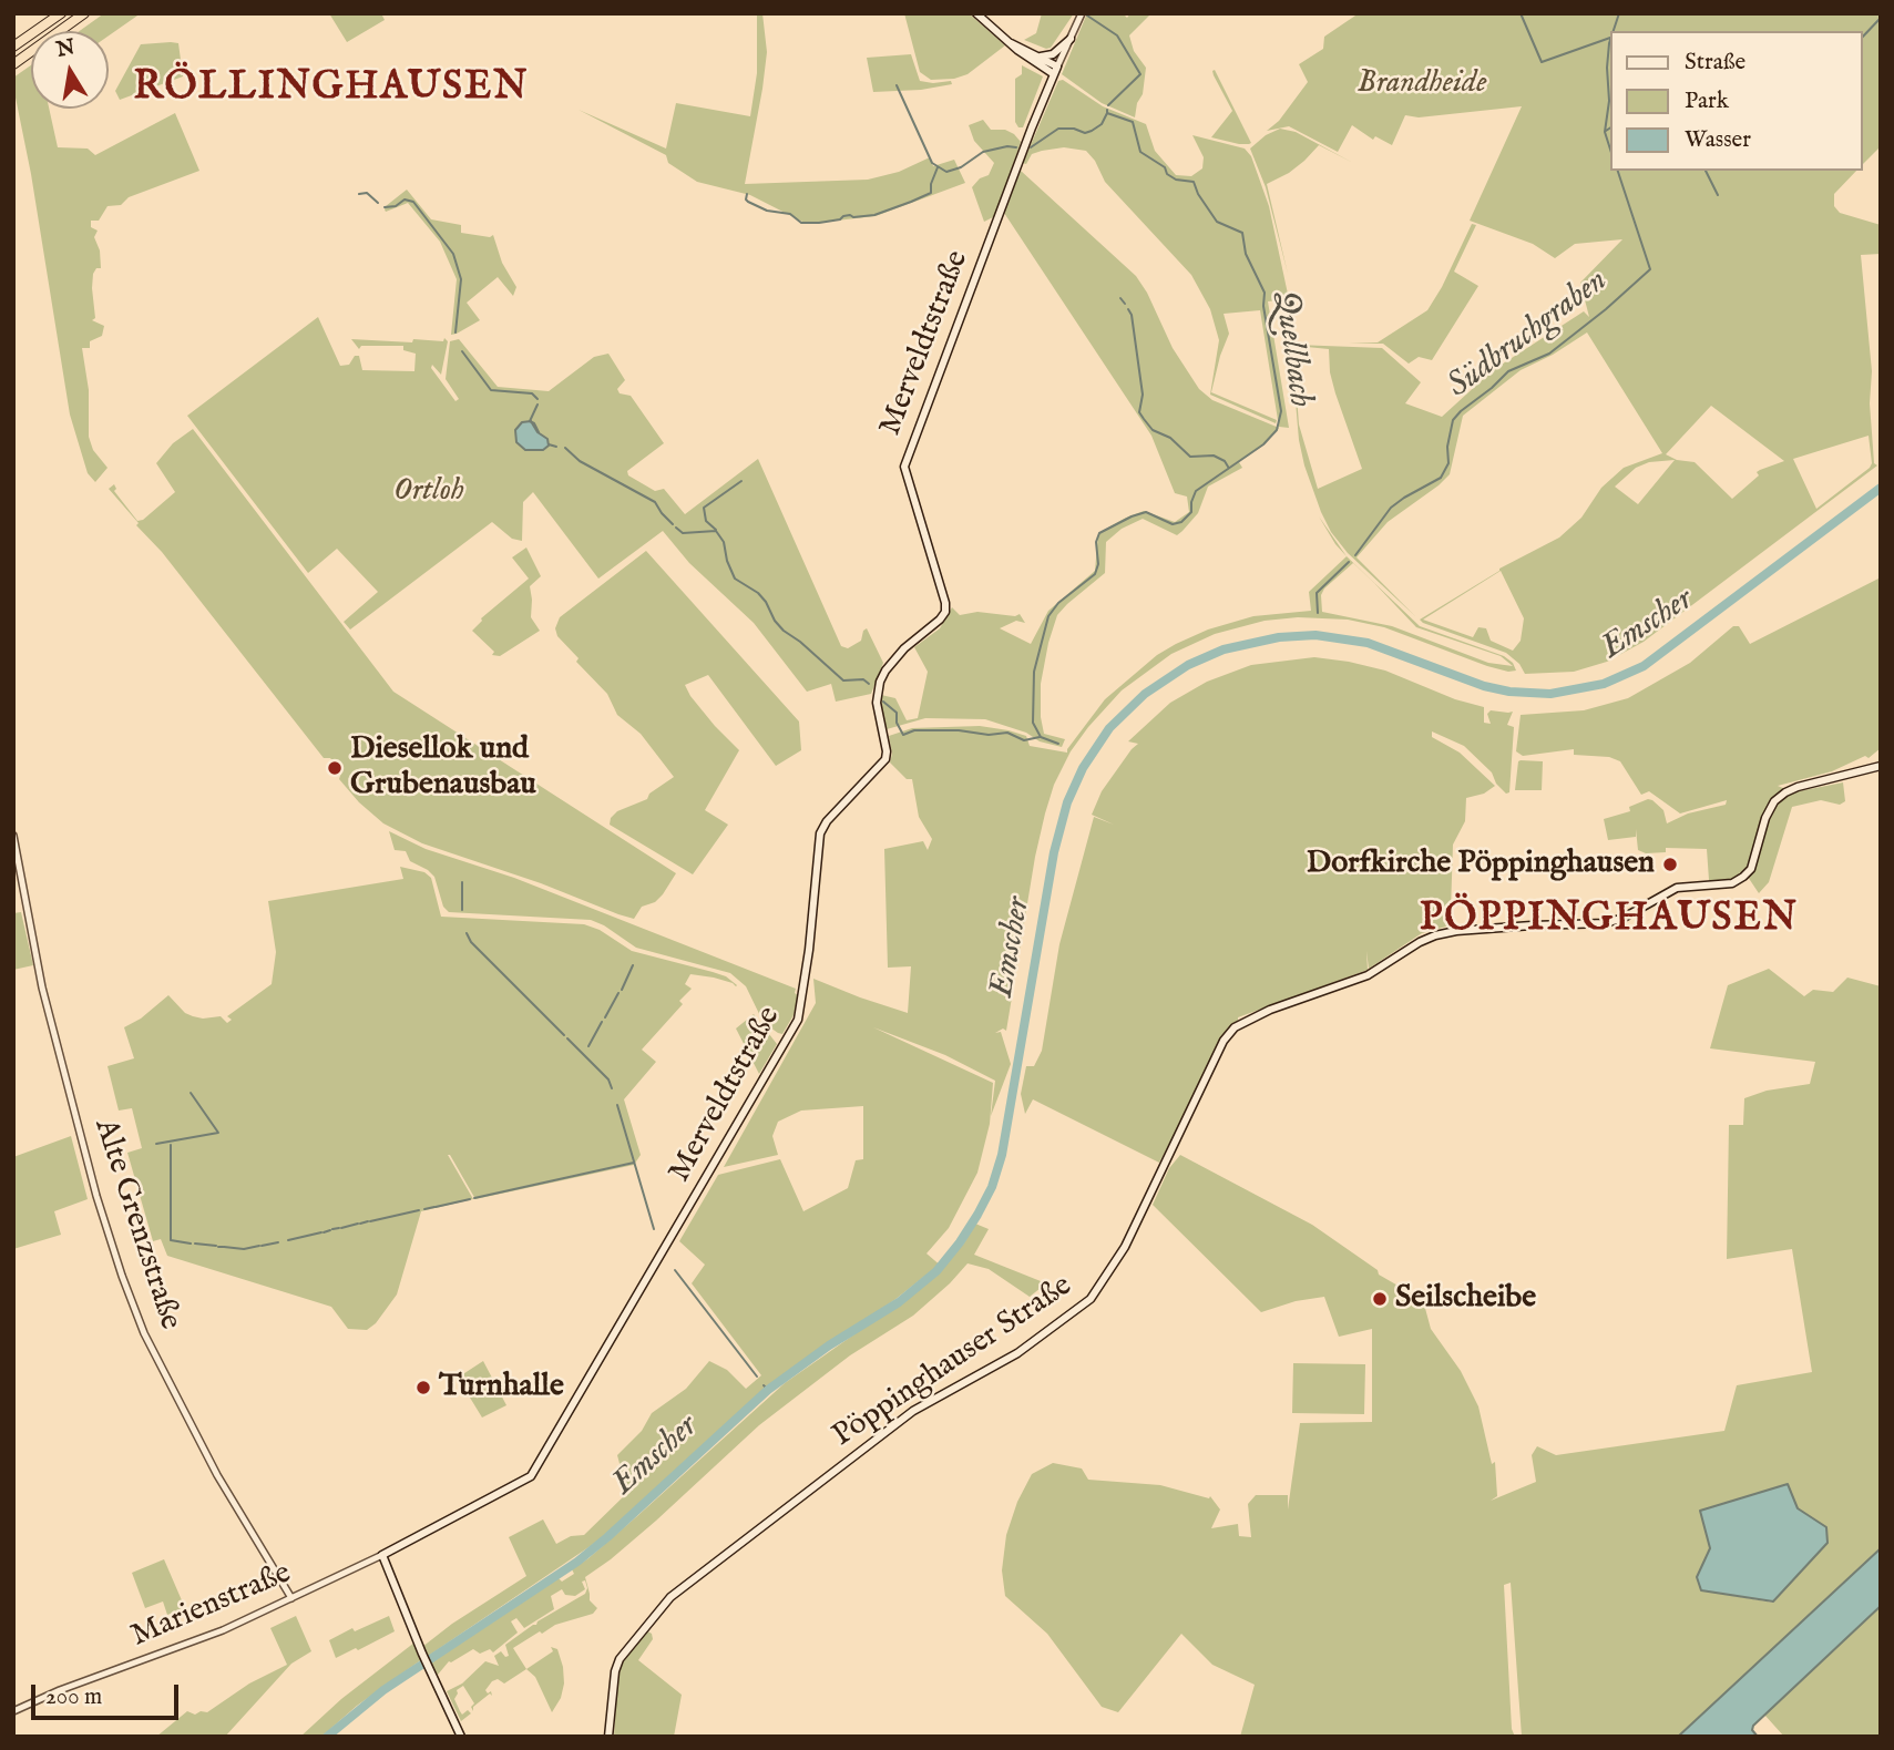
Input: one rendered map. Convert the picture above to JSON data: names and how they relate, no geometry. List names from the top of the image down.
{
  "streets": {
    "main road": ["Merveldtstraße", "Pöppinghauser Straße"],
    "street": ["Alte Grenzstraße", "Marienstraße"]
  },
  "crossings": [
    ["Merveldtstraße", "Marienstraße"],
    ["Alte Grenzstraße", "Marienstraße"]
  ],
  "districts": ["RÖLLINGHAUSEN", "PÖPPINGHAUSEN"],
  "water": ["Südbruchgraben", "Quellbach", "Emscher"],
  "parks": ["Brandheide", "Ortloh"],
  "places": [
    "Diesellok und Grubenausbau",
    "Dorfkirche Pöppinghausen",
    "Seilscheibe",
    "Turnhalle"
  ],
  "legend": ["Straße", "Park", "Wasser"],
  "scale_bar": "200 m",
  "north": "top"
}
